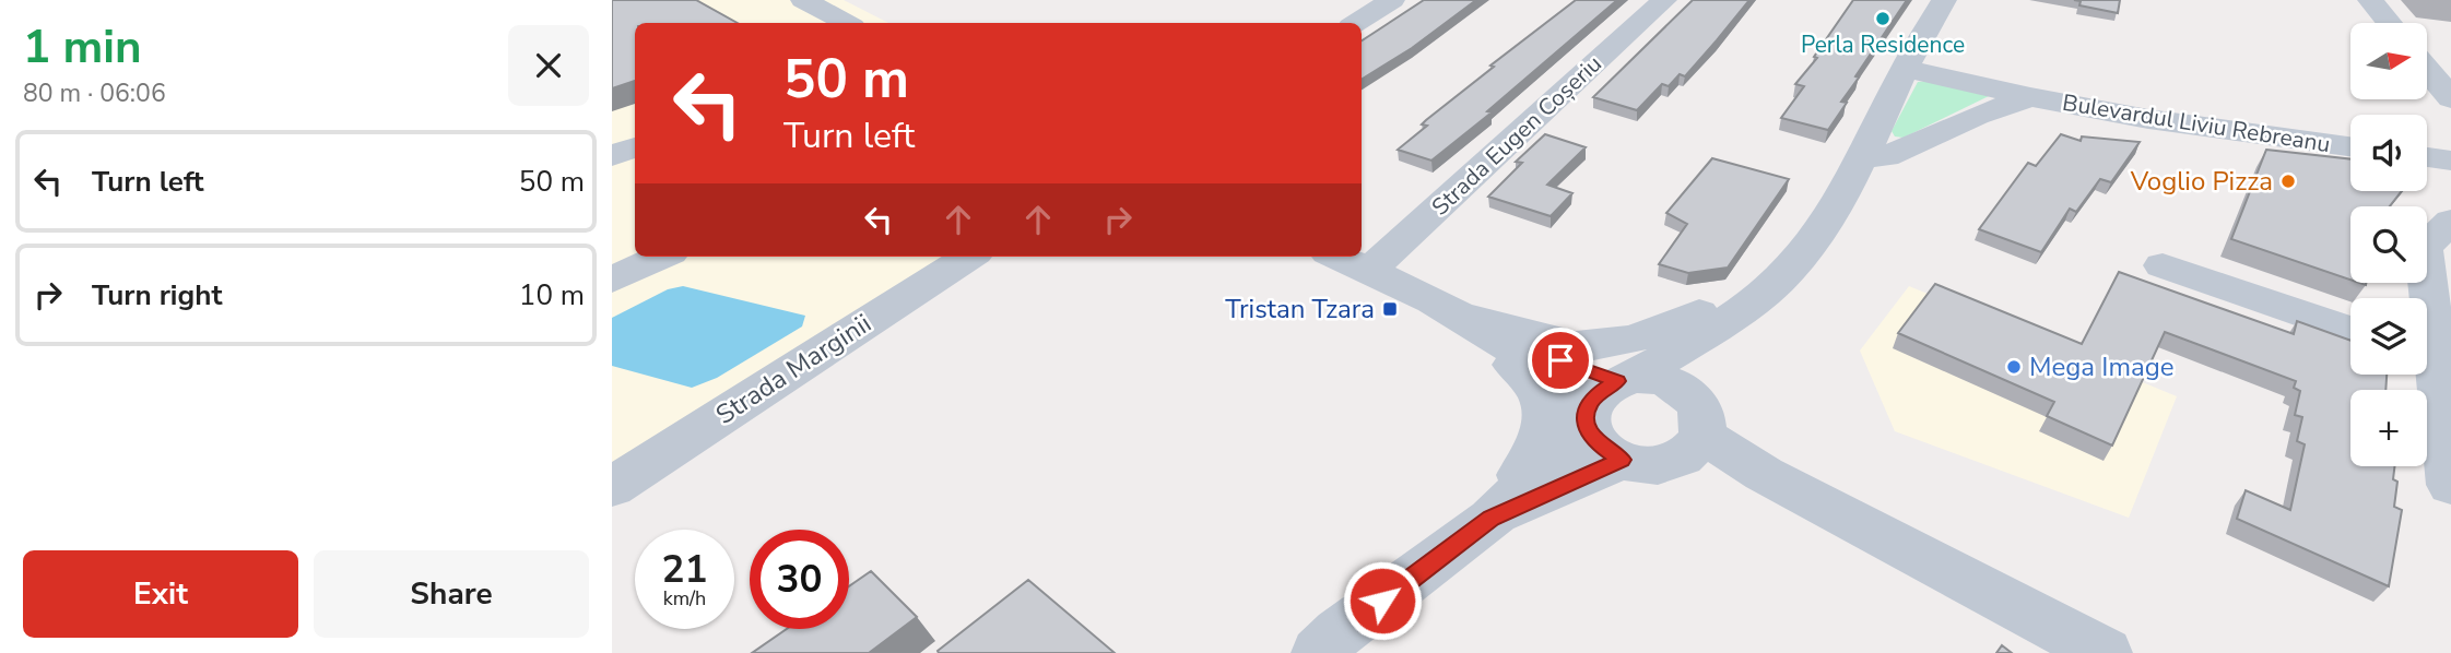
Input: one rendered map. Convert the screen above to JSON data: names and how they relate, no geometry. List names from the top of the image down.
{
  "streets": {
    "street": ["Bulevardul Liviu Rebreanu", "Strada Eugen Coșeriu", "Strada Marginii"]
  },
  "places": {
    "other": ["Perla Residence", "Voglio Pizza", "Mega Image"],
    "transit": ["Tristan Tzara"]
  },
  "north": "right",
  "page": {
    "heading": ["1 min", "80 m · 06:06"],
    "map_buttons": "+",
    "turn": ["50 m", "Turn left"],
    "list": [
      {
        "name": "Turn left",
        "value": "50 m"
      },
      {
        "name": "Turn right",
        "value": "10 m"
      }
    ],
    "speed": "21 km/h",
    "limit": "30",
    "buttons": ["Exit", "Share"]
  }
}
